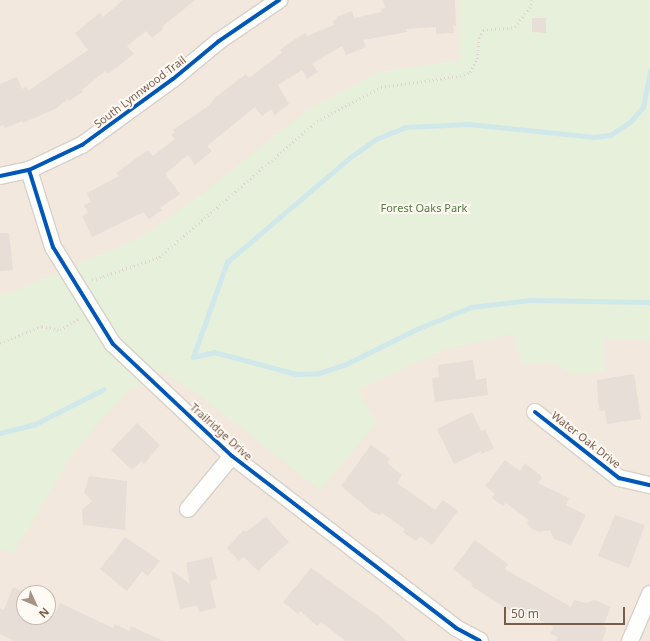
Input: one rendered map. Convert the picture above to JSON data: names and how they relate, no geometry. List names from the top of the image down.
{
  "streets": {
    "street": ["South Lynnwood Trail", "Trailridge Drive", "Water Oak Drive"]
  },
  "crossings": [
    ["South Lynnwood Trail", "Trailridge Drive"]
  ],
  "parks": ["Forest Oaks Park"],
  "scale_bar": "50 m",
  "north": "bottom right"
}
